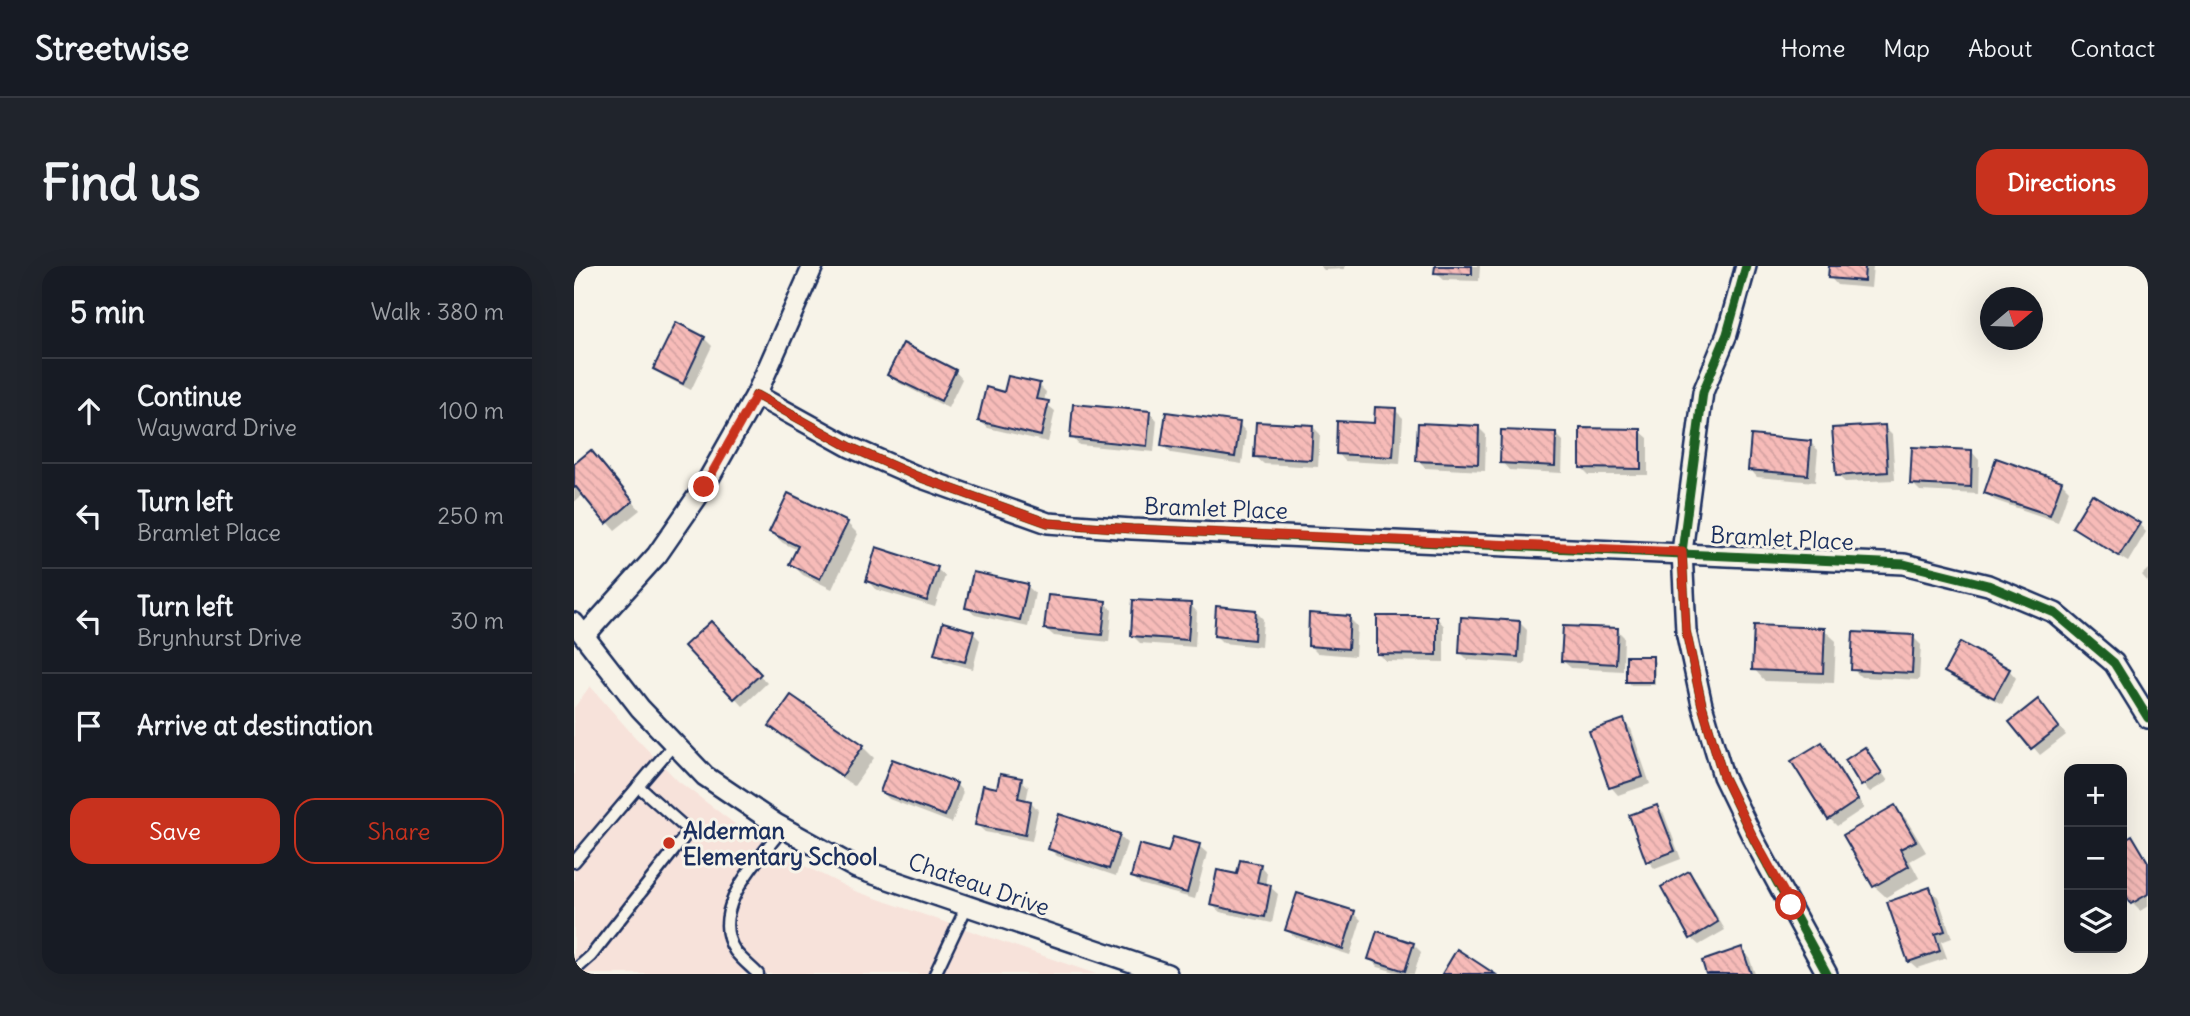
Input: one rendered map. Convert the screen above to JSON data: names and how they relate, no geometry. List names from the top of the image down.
{
  "streets": {
    "street": ["Bramlet Place", "Chateau Drive"]
  },
  "places": ["Alderman Elementary School"],
  "north": "right",
  "page": {
    "header": "Streetwise",
    "nav": [
      "Home",
      "Map",
      "About",
      "Contact"
    ],
    "buttons": [
      "Directions",
      ["Save", "Share"]
    ],
    "title": "Find us",
    "heading": ["5 min", "Walk · 380 m"],
    "list": [
      ["Continue", "Wayward Drive", "100 m"],
      ["Turn left", "Bramlet Place", "250 m"],
      ["Turn left", "Brynhurst Drive", "30 m"],
      "Arrive at destination"
    ],
    "map_buttons": ["+", "−"]
  }
}
